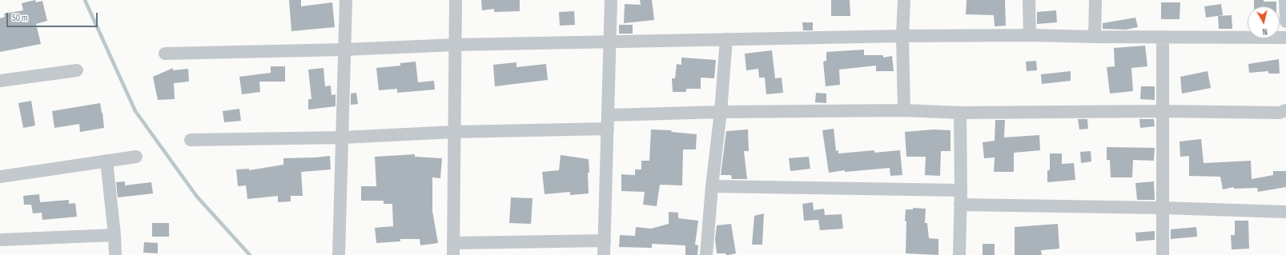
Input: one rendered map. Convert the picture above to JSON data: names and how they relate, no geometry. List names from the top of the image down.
{
  "scale_bar": "50 m",
  "north": "bottom"
}
